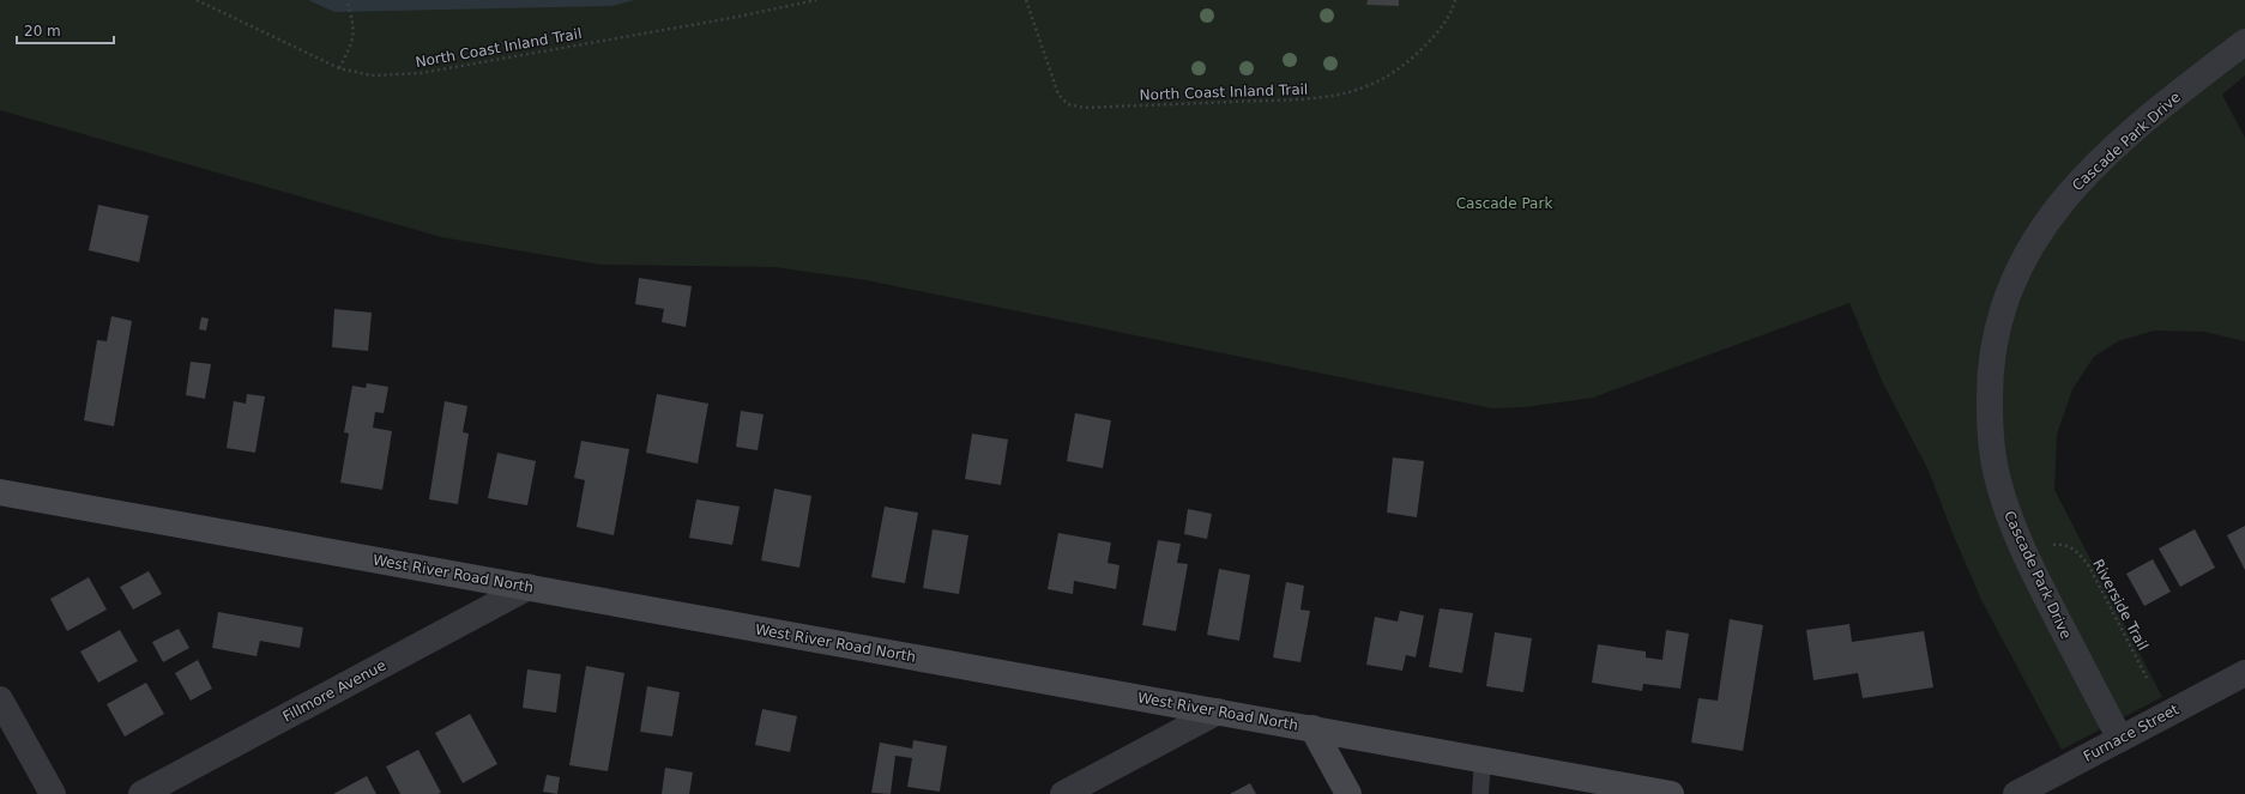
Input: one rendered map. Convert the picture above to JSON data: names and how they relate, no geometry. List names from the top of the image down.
{
  "streets": {
    "street": [
      "Cascade Park Drive",
      "West River Road North",
      "Fillmore Avenue",
      "Furnace Street"
    ],
    "path": ["North Coast Inland Trail", "Riverside Trail"]
  },
  "crossings": [
    ["Cascade Park Drive", "Furnace Street"],
    ["West River Road North", "Fillmore Avenue"]
  ],
  "parks": ["Cascade Park"],
  "scale_bar": "20 m"
}
